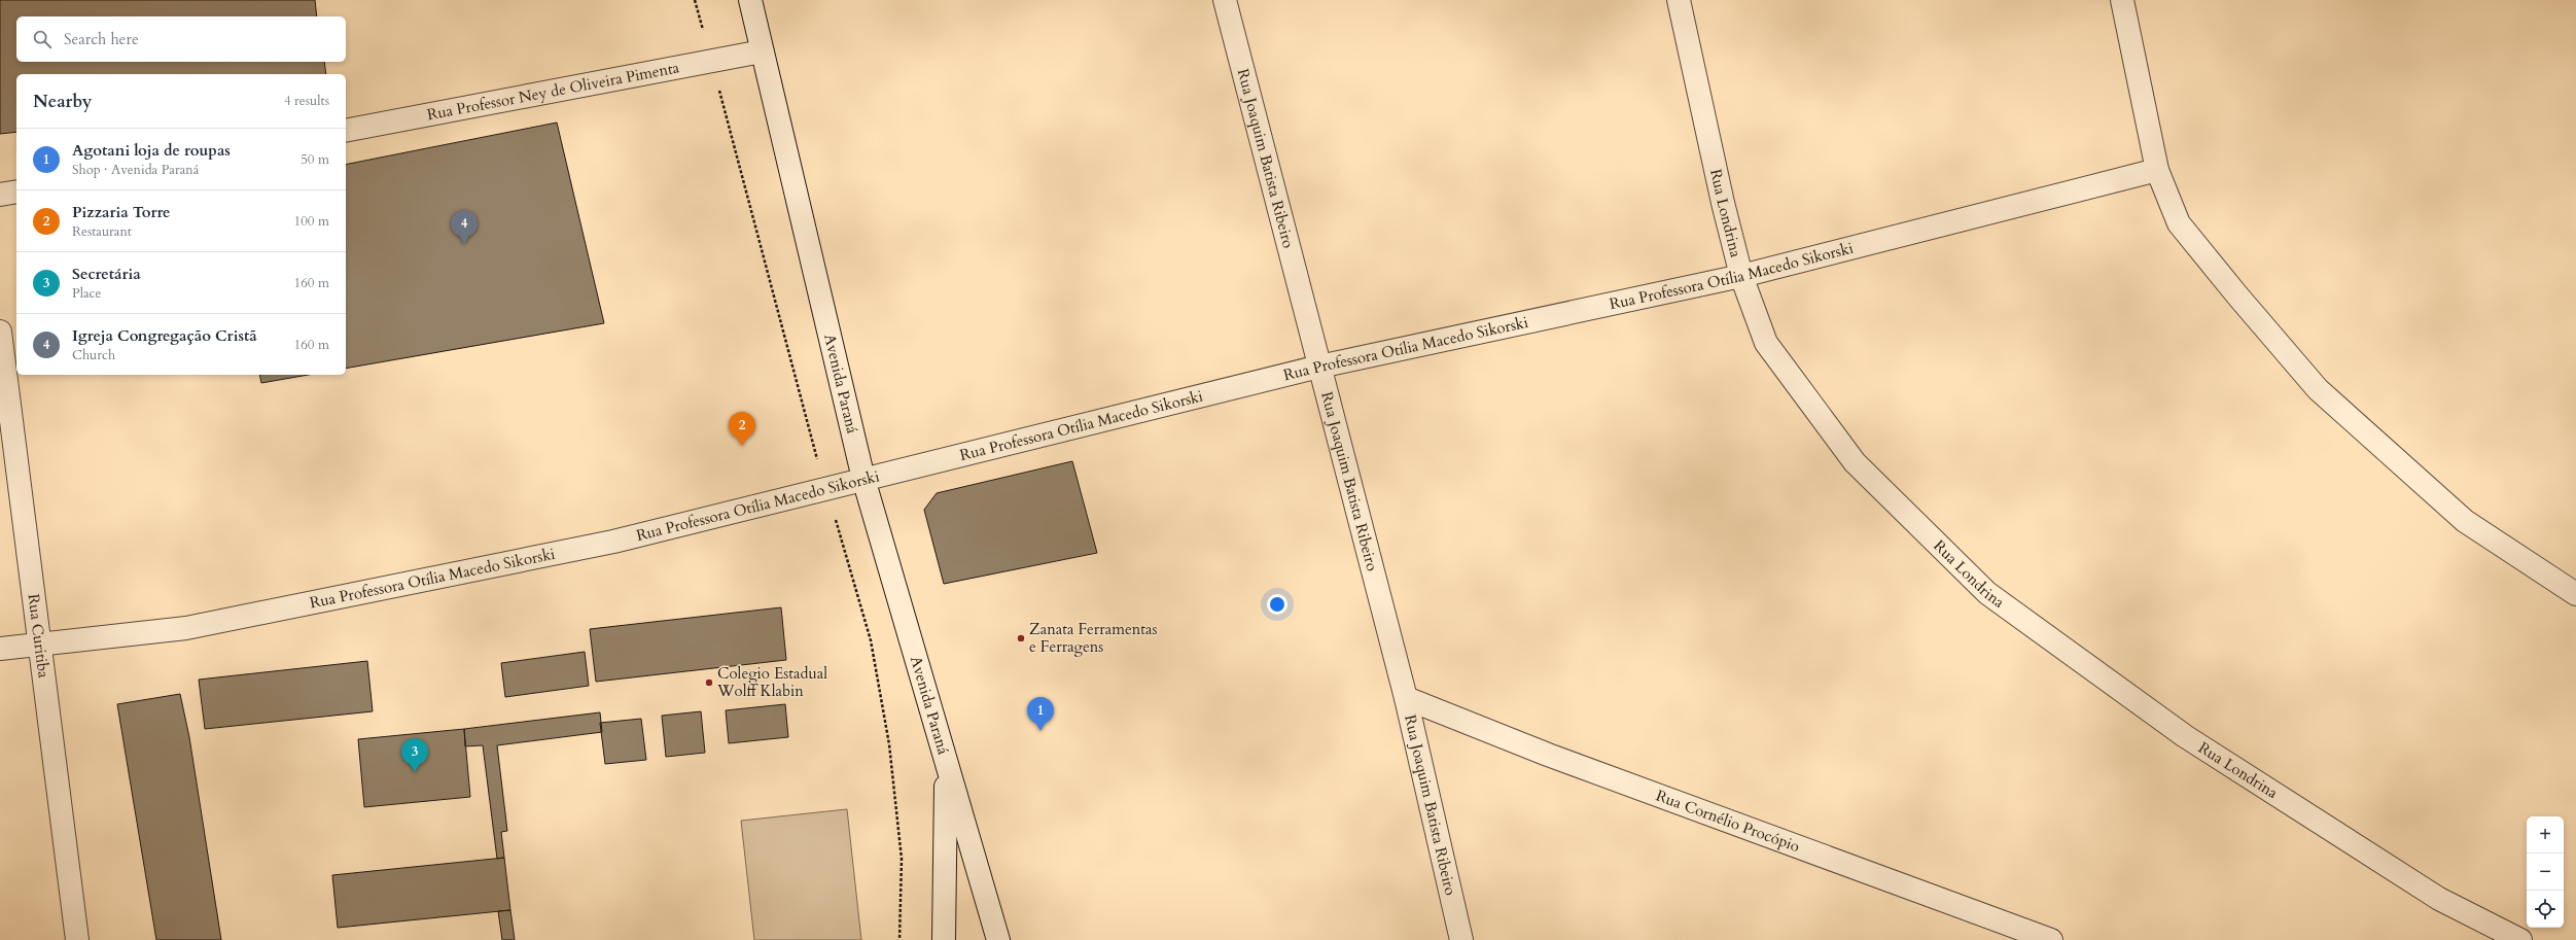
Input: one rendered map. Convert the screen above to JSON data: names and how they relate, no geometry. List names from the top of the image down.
{
  "streets": {
    "street": [
      "Rua Professor Ney de Oliveira Pimenta",
      "Rua Joaquim Batista Ribeiro",
      "Rua Londrina",
      "Rua Professora Otília Macedo Sikorski",
      "Avenida Paraná",
      "Rua Curitiba",
      "Rua Cornélio Procópio"
    ]
  },
  "crossings": [
    ["Rua Professor Ney de Oliveira Pimenta", "Avenida Paraná"],
    ["Rua Joaquim Batista Ribeiro", "Rua Professora Otília Macedo Sikorski"],
    ["Rua Joaquim Batista Ribeiro", "Rua Cornélio Procópio"],
    ["Rua Londrina", "Rua Professora Otília Macedo Sikorski"],
    ["Rua Professora Otília Macedo Sikorski", "Avenida Paraná"],
    ["Rua Professora Otília Macedo Sikorski", "Rua Curitiba"]
  ],
  "places": ["Zanata Ferramentas e Ferragens", "Colegio Estadual Wolff Klabin"],
  "page": {
    "search": "Search here",
    "heading": ["Nearby", "4 results"],
    "list": [
      {
        "mark": "1",
        "name": "Agotani loja de roupas",
        "note": "Shop · Avenida Paraná",
        "value": "50 m"
      },
      {
        "mark": "2",
        "name": "Pizzaria Torre",
        "note": "Restaurant",
        "value": "100 m"
      },
      {
        "mark": "3",
        "name": "Secretária",
        "note": "Place",
        "value": "160 m"
      },
      {
        "mark": "4",
        "name": "Igreja Congregação Cristã",
        "note": "Church",
        "value": "160 m"
      }
    ],
    "pins": [
      "4",
      "2",
      "1",
      "3"
    ],
    "map_buttons": ["+", "−"]
  }
}
